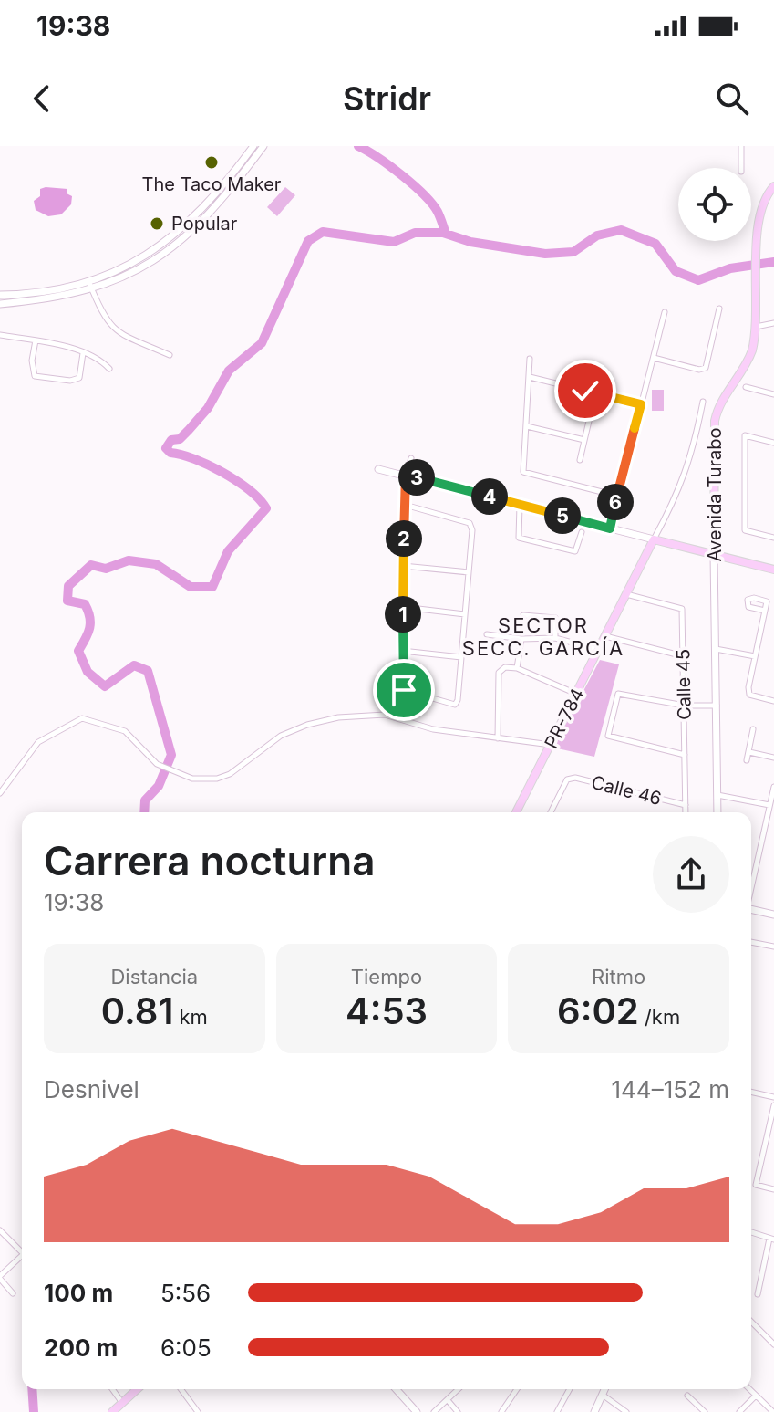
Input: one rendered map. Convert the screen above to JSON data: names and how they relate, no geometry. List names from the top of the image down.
{
  "streets": {
    "main road": ["Avenida Turabo", "PR-784"],
    "street": ["Calle 45", "Calle 46"]
  },
  "crossings": [
    ["Calle 45", "PR-784"],
    ["Calle 45", "Calle 46"]
  ],
  "districts": ["SECTOR SECC. GARCÍA"],
  "places": ["The Taco Maker", "Popular"],
  "page": {
    "status": "19:38",
    "header": "Stridr",
    "pins": [
      "3",
      "4",
      "6",
      "5",
      "2",
      "1"
    ],
    "heading": ["Carrera nocturna", "19:38"],
    "stats": [
      ["Distancia", "0.81 km"],
      ["Tiempo", "4:53"],
      ["Ritmo", "6:02 /km"]
    ],
    "chart": ["Desnivel", "144–152 m"],
    "list": [
      {
        "name": "100 m",
        "note": "5:56"
      },
      {
        "name": "200 m",
        "note": "6:05"
      }
    ]
  }
}
